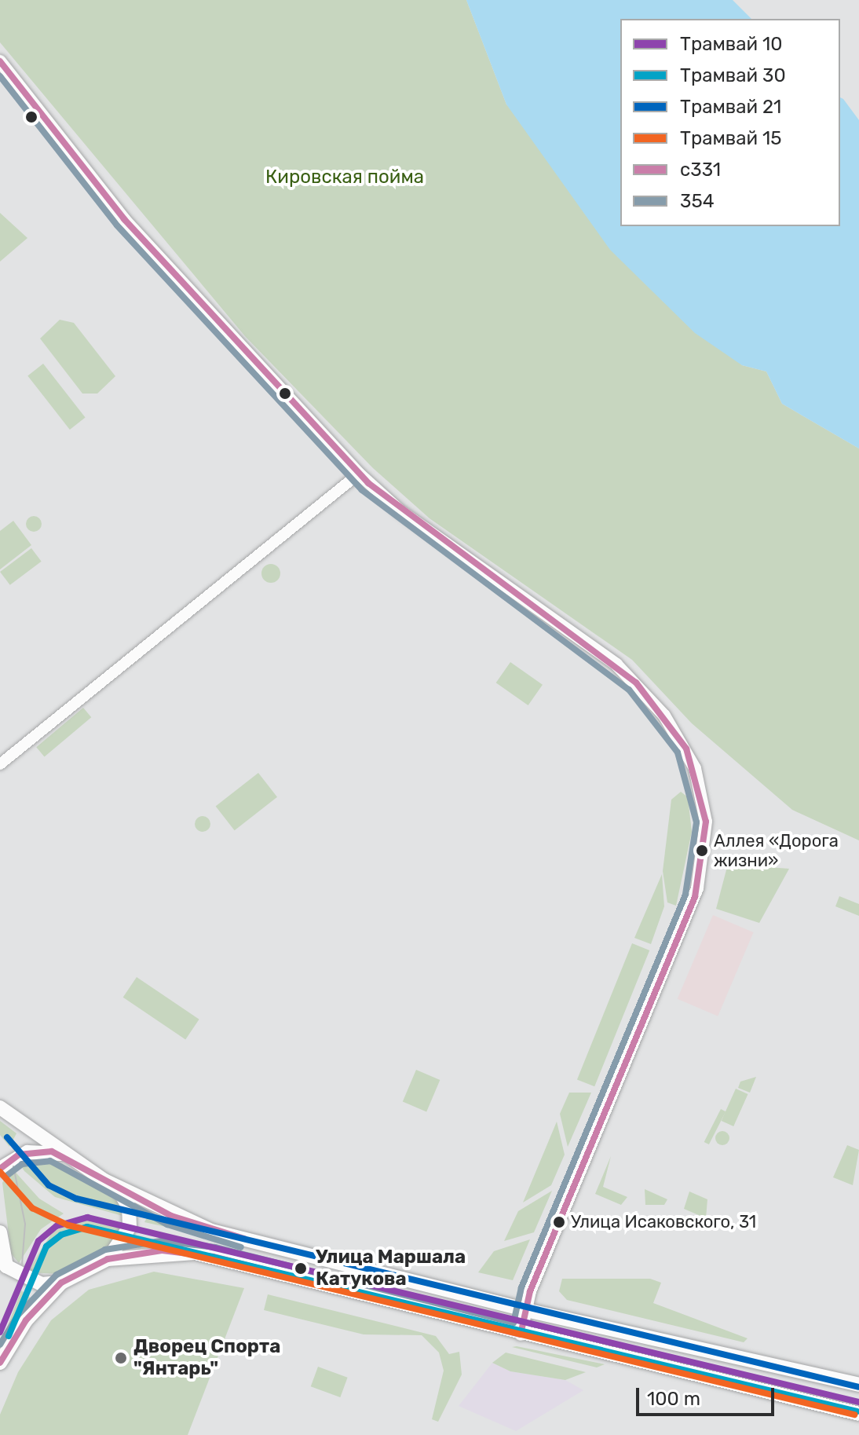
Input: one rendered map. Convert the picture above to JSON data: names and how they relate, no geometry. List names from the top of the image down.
{
  "parks": ["Кировская пойма"],
  "places": [
    "Аллея «Дорога жизни»",
    "Улица Исаковского, 31",
    "Улица Маршала Катукова",
    "Дворец Спорта \"Янтарь\""
  ],
  "lines": [
    "transit line с331",
    "transit line 354",
    "tram line 21",
    "tram line 15",
    "tram line 10",
    "tram line 30"
  ],
  "legend": [
    "Трамвай 10",
    "Трамвай 30",
    "Трамвай 21",
    "Трамвай 15",
    "с331",
    "354"
  ],
  "scale_bar": "100 m"
}
